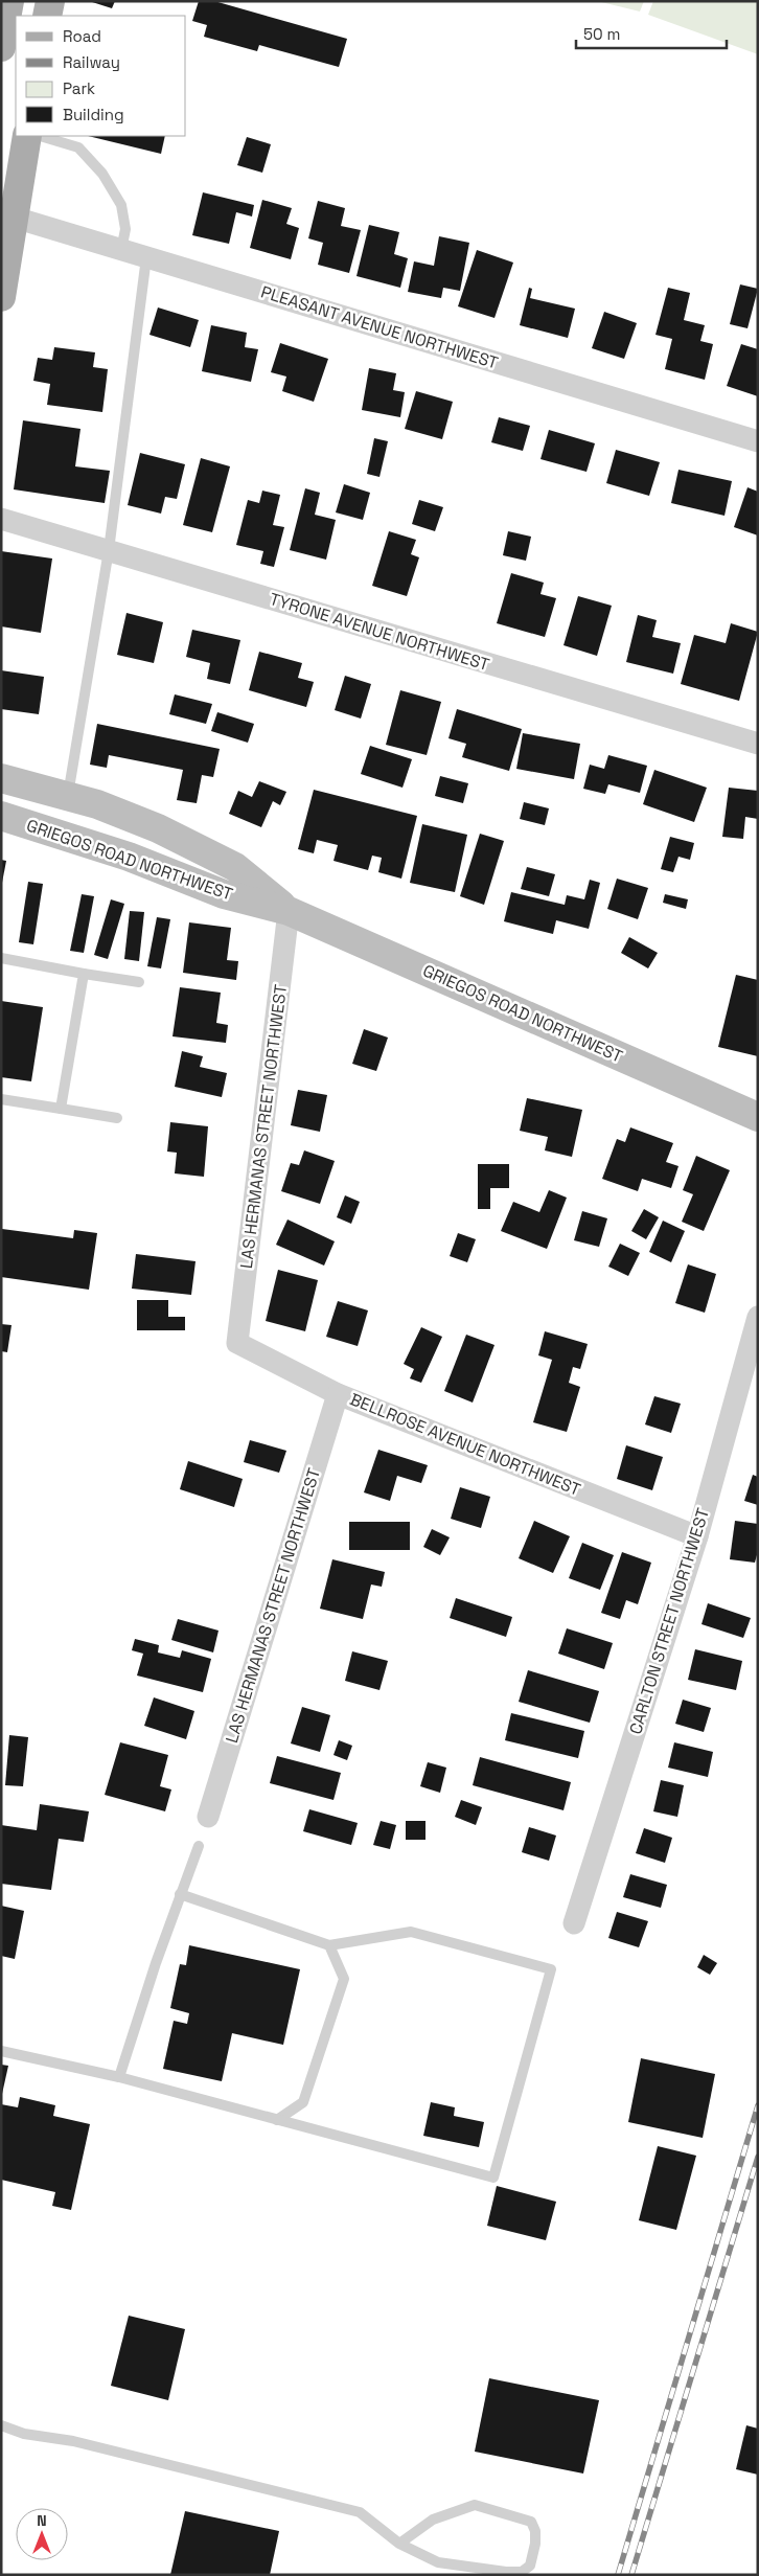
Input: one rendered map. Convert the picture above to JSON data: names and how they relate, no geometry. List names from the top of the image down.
{
  "streets": {
    "main road": ["GRIEGOS ROAD NORTHWEST"],
    "street": [
      "PLEASANT AVENUE NORTHWEST",
      "TYRONE AVENUE NORTHWEST",
      "LAS HERMANAS STREET NORTHWEST",
      "BELLROSE AVENUE NORTHWEST",
      "CARLTON STREET NORTHWEST"
    ]
  },
  "crossings": [
    ["GRIEGOS ROAD NORTHWEST", "LAS HERMANAS STREET NORTHWEST"],
    ["LAS HERMANAS STREET NORTHWEST", "BELLROSE AVENUE NORTHWEST"],
    ["BELLROSE AVENUE NORTHWEST", "CARLTON STREET NORTHWEST"]
  ],
  "legend": [
    "Road",
    "Railway",
    "Park",
    "Building"
  ],
  "scale_bar": "50 m",
  "north": "top"
}
